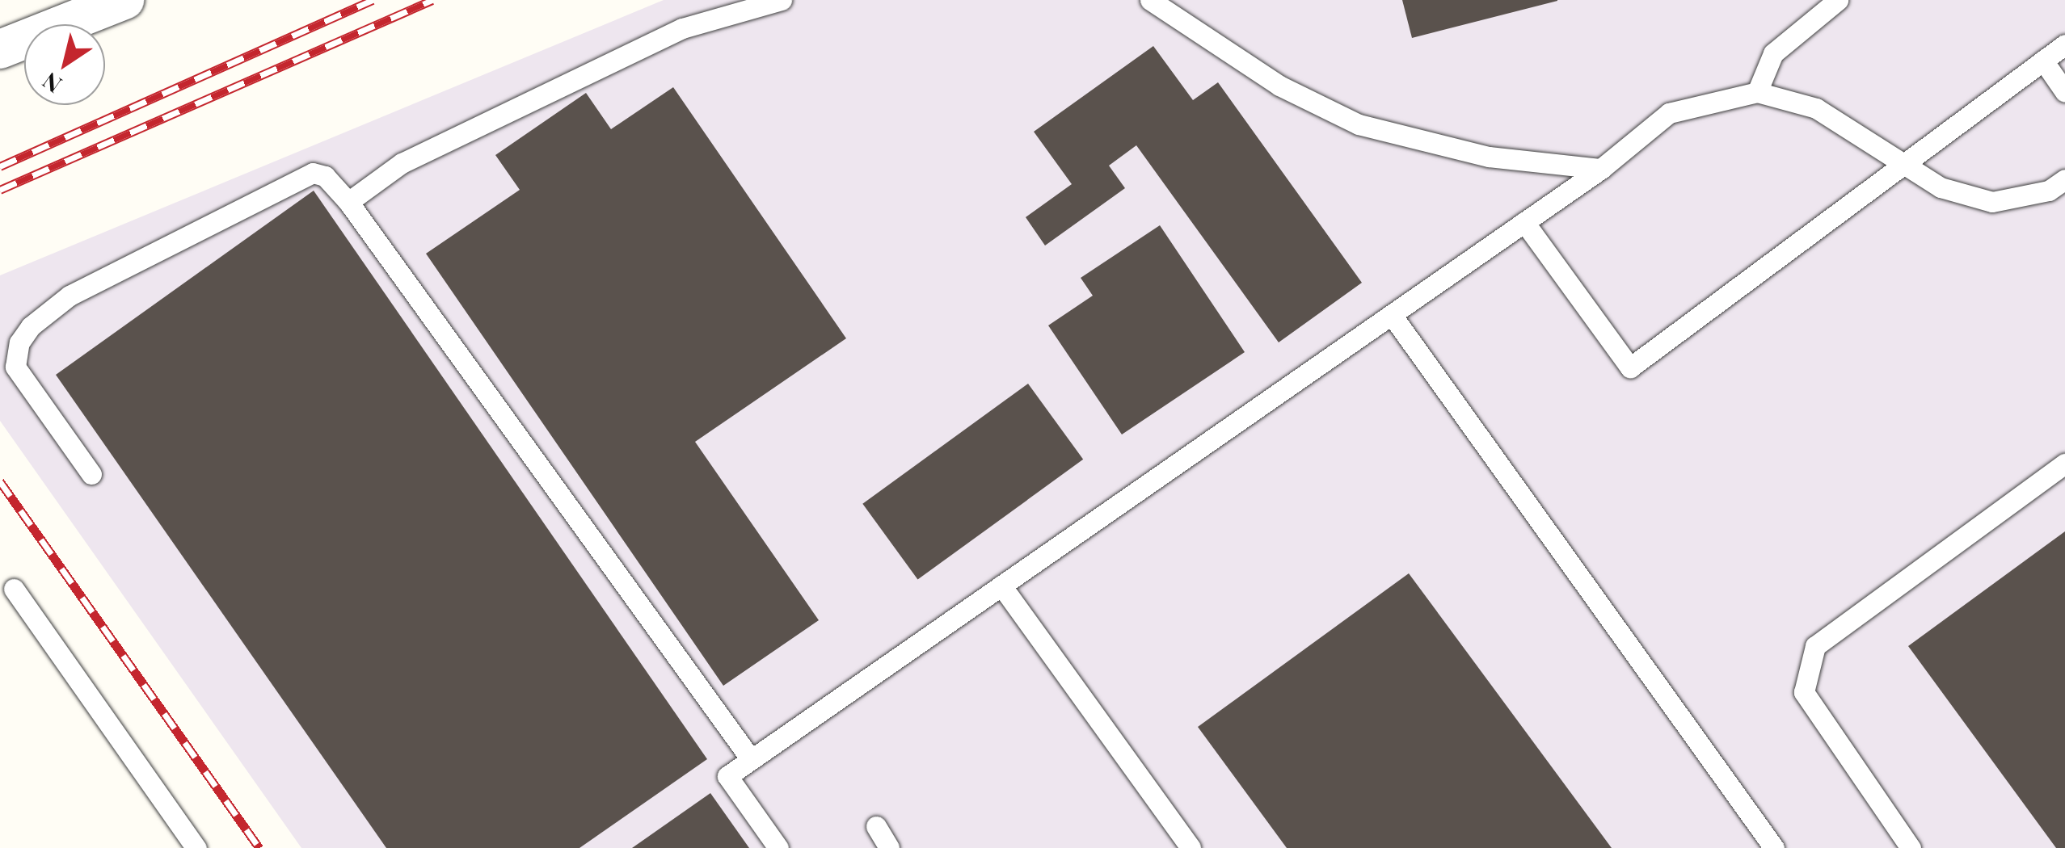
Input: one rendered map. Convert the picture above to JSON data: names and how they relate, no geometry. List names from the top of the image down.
{
  "north": "bottom left"
}
